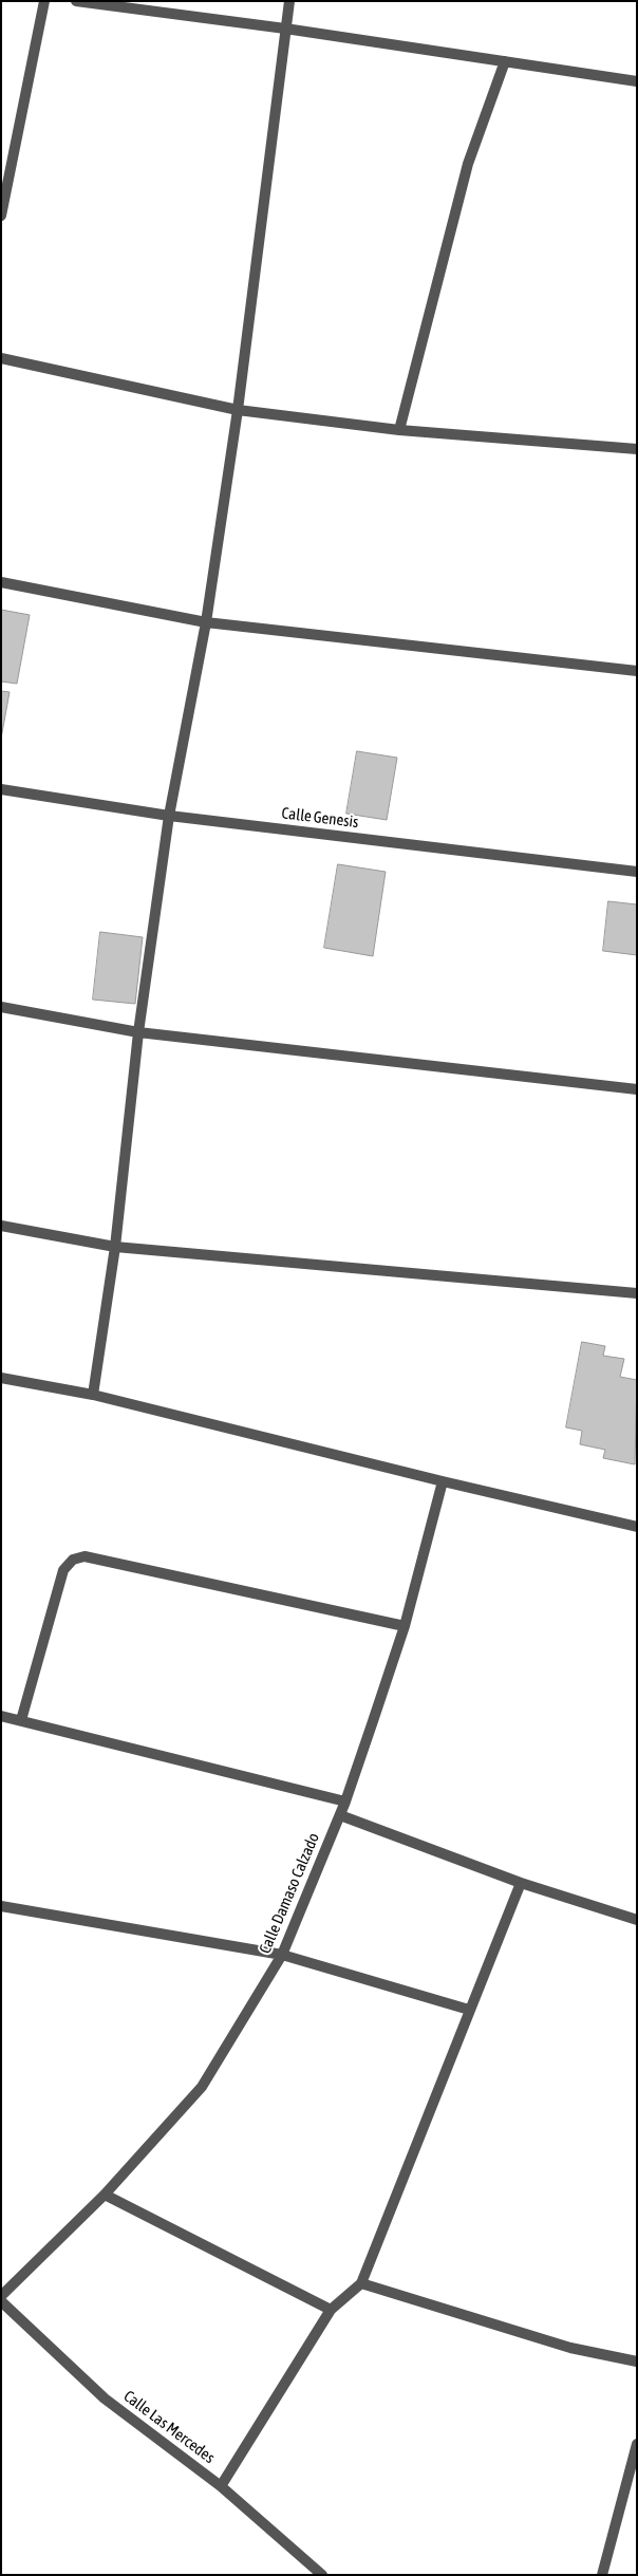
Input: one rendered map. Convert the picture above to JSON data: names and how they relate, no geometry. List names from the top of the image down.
{
  "streets": {
    "street": ["Calle Genesis", "Calle Damaso Calzado", "Calle Las Mercedes"]
  }
}
